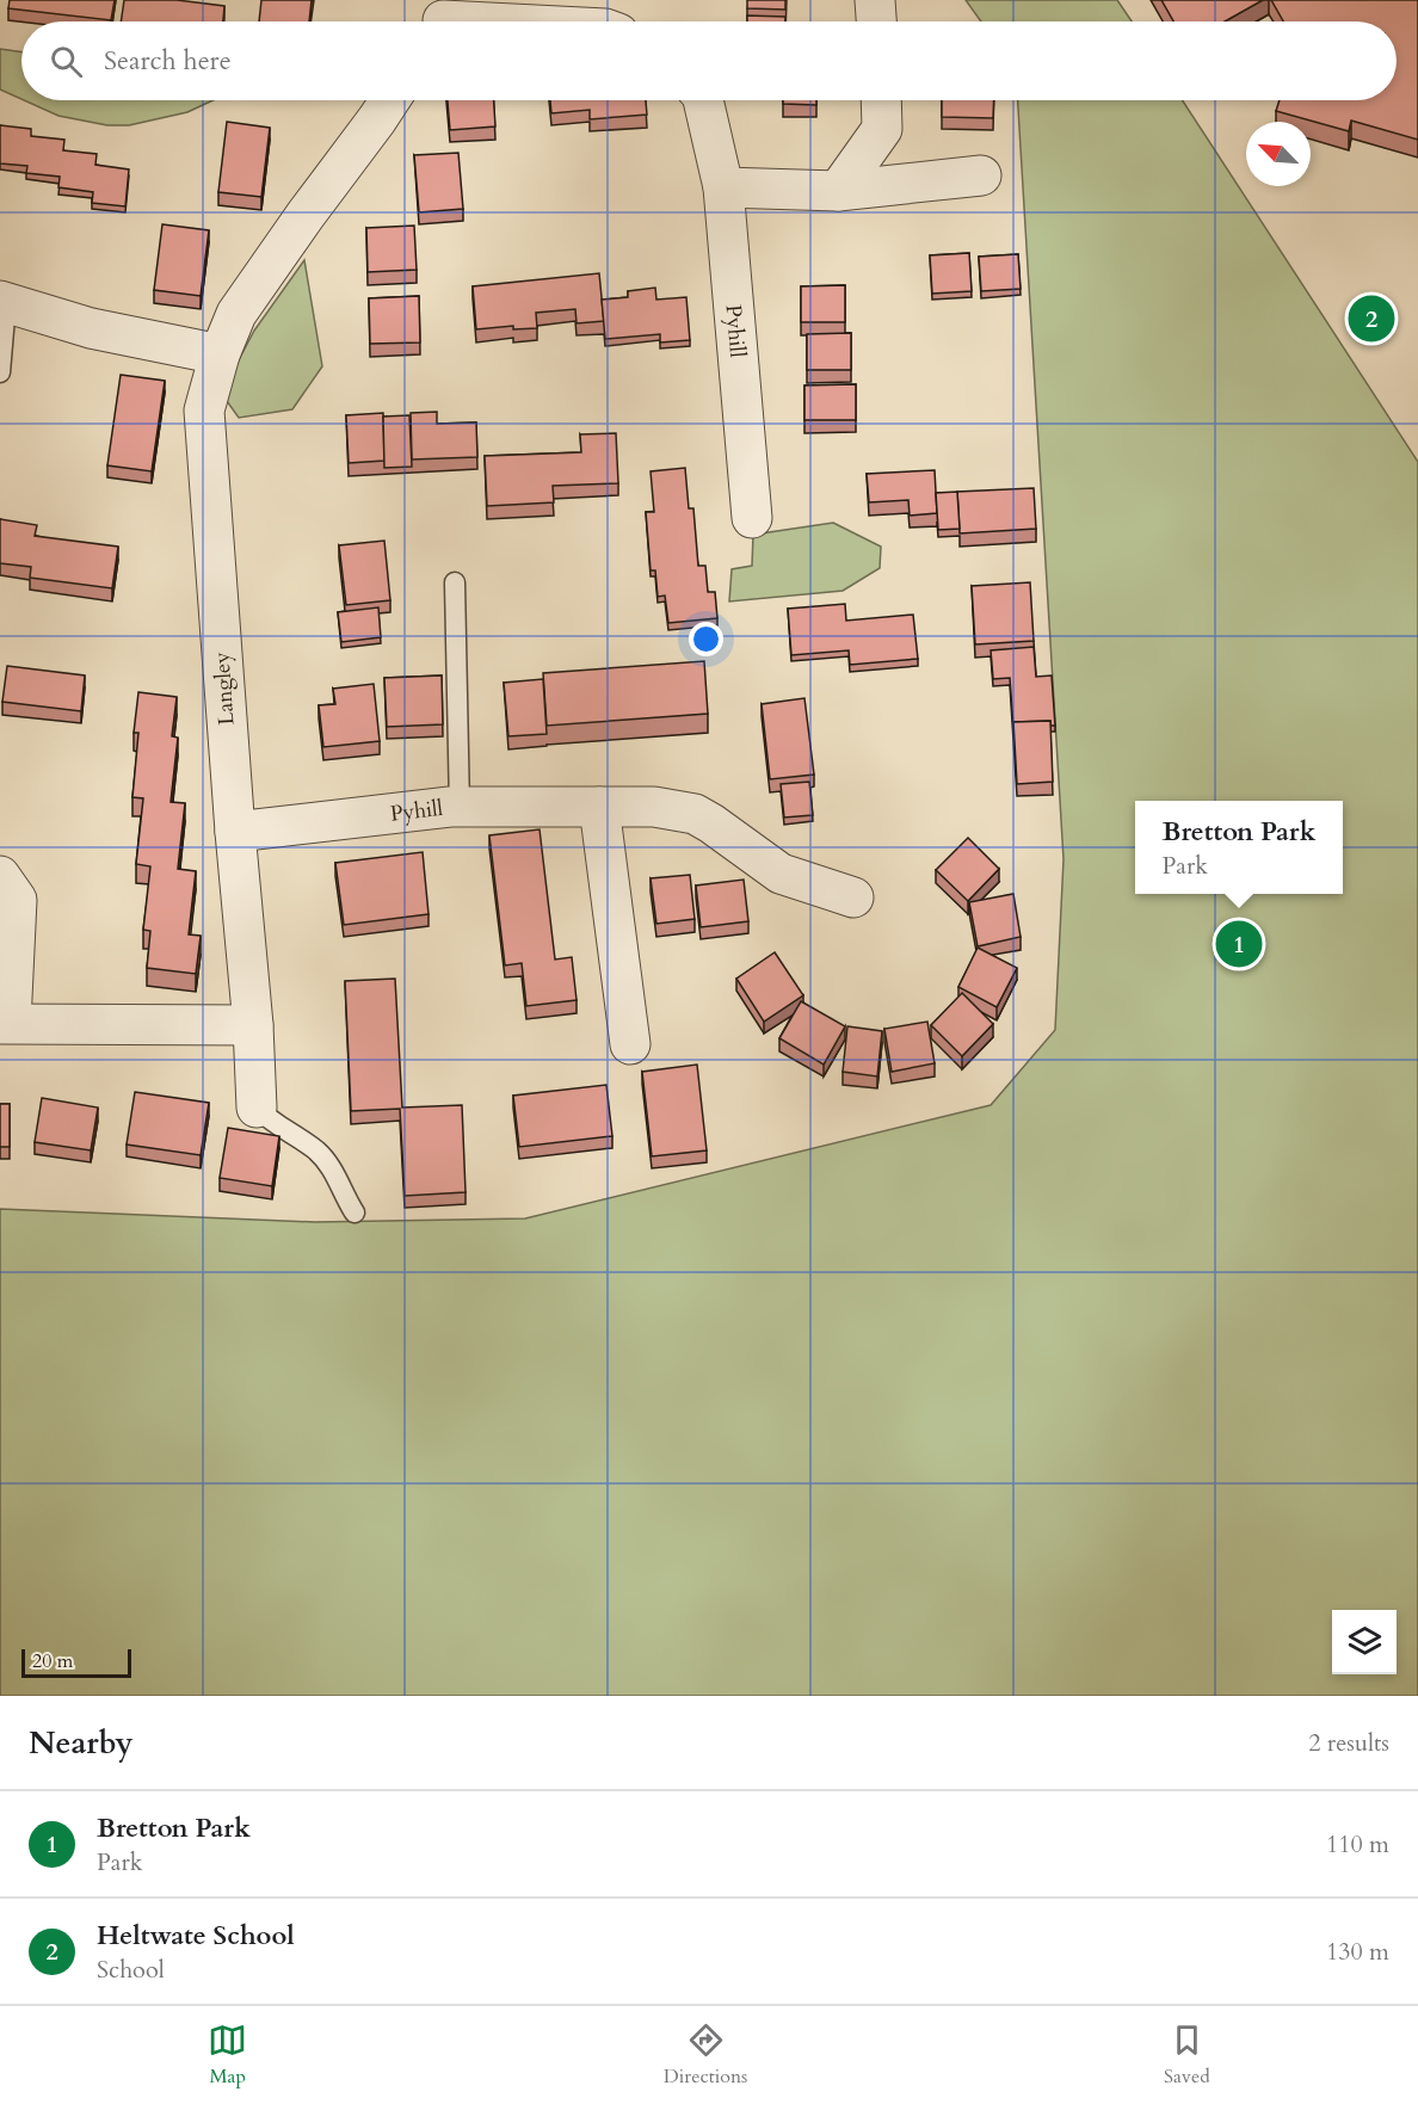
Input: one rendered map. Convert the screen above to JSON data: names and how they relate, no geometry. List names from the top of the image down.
{
  "streets": {
    "street": ["Pyhill", "Langley"]
  },
  "crossings": [
    ["Pyhill", "Langley"]
  ],
  "scale_bar": "20 m",
  "north": "top left",
  "page": {
    "search": "Search here",
    "pins": ["2", "1"],
    "popup": ["Bretton Park", "Park"],
    "scale": "20 m",
    "heading": ["Nearby", "2 results"],
    "list": [
      {
        "mark": "1",
        "name": "Bretton Park",
        "note": "Park",
        "value": "110 m"
      },
      {
        "mark": "2",
        "name": "Heltwate School",
        "note": "School",
        "value": "130 m"
      }
    ],
    "nav": ["Map", "Directions", "Saved"]
  }
}
